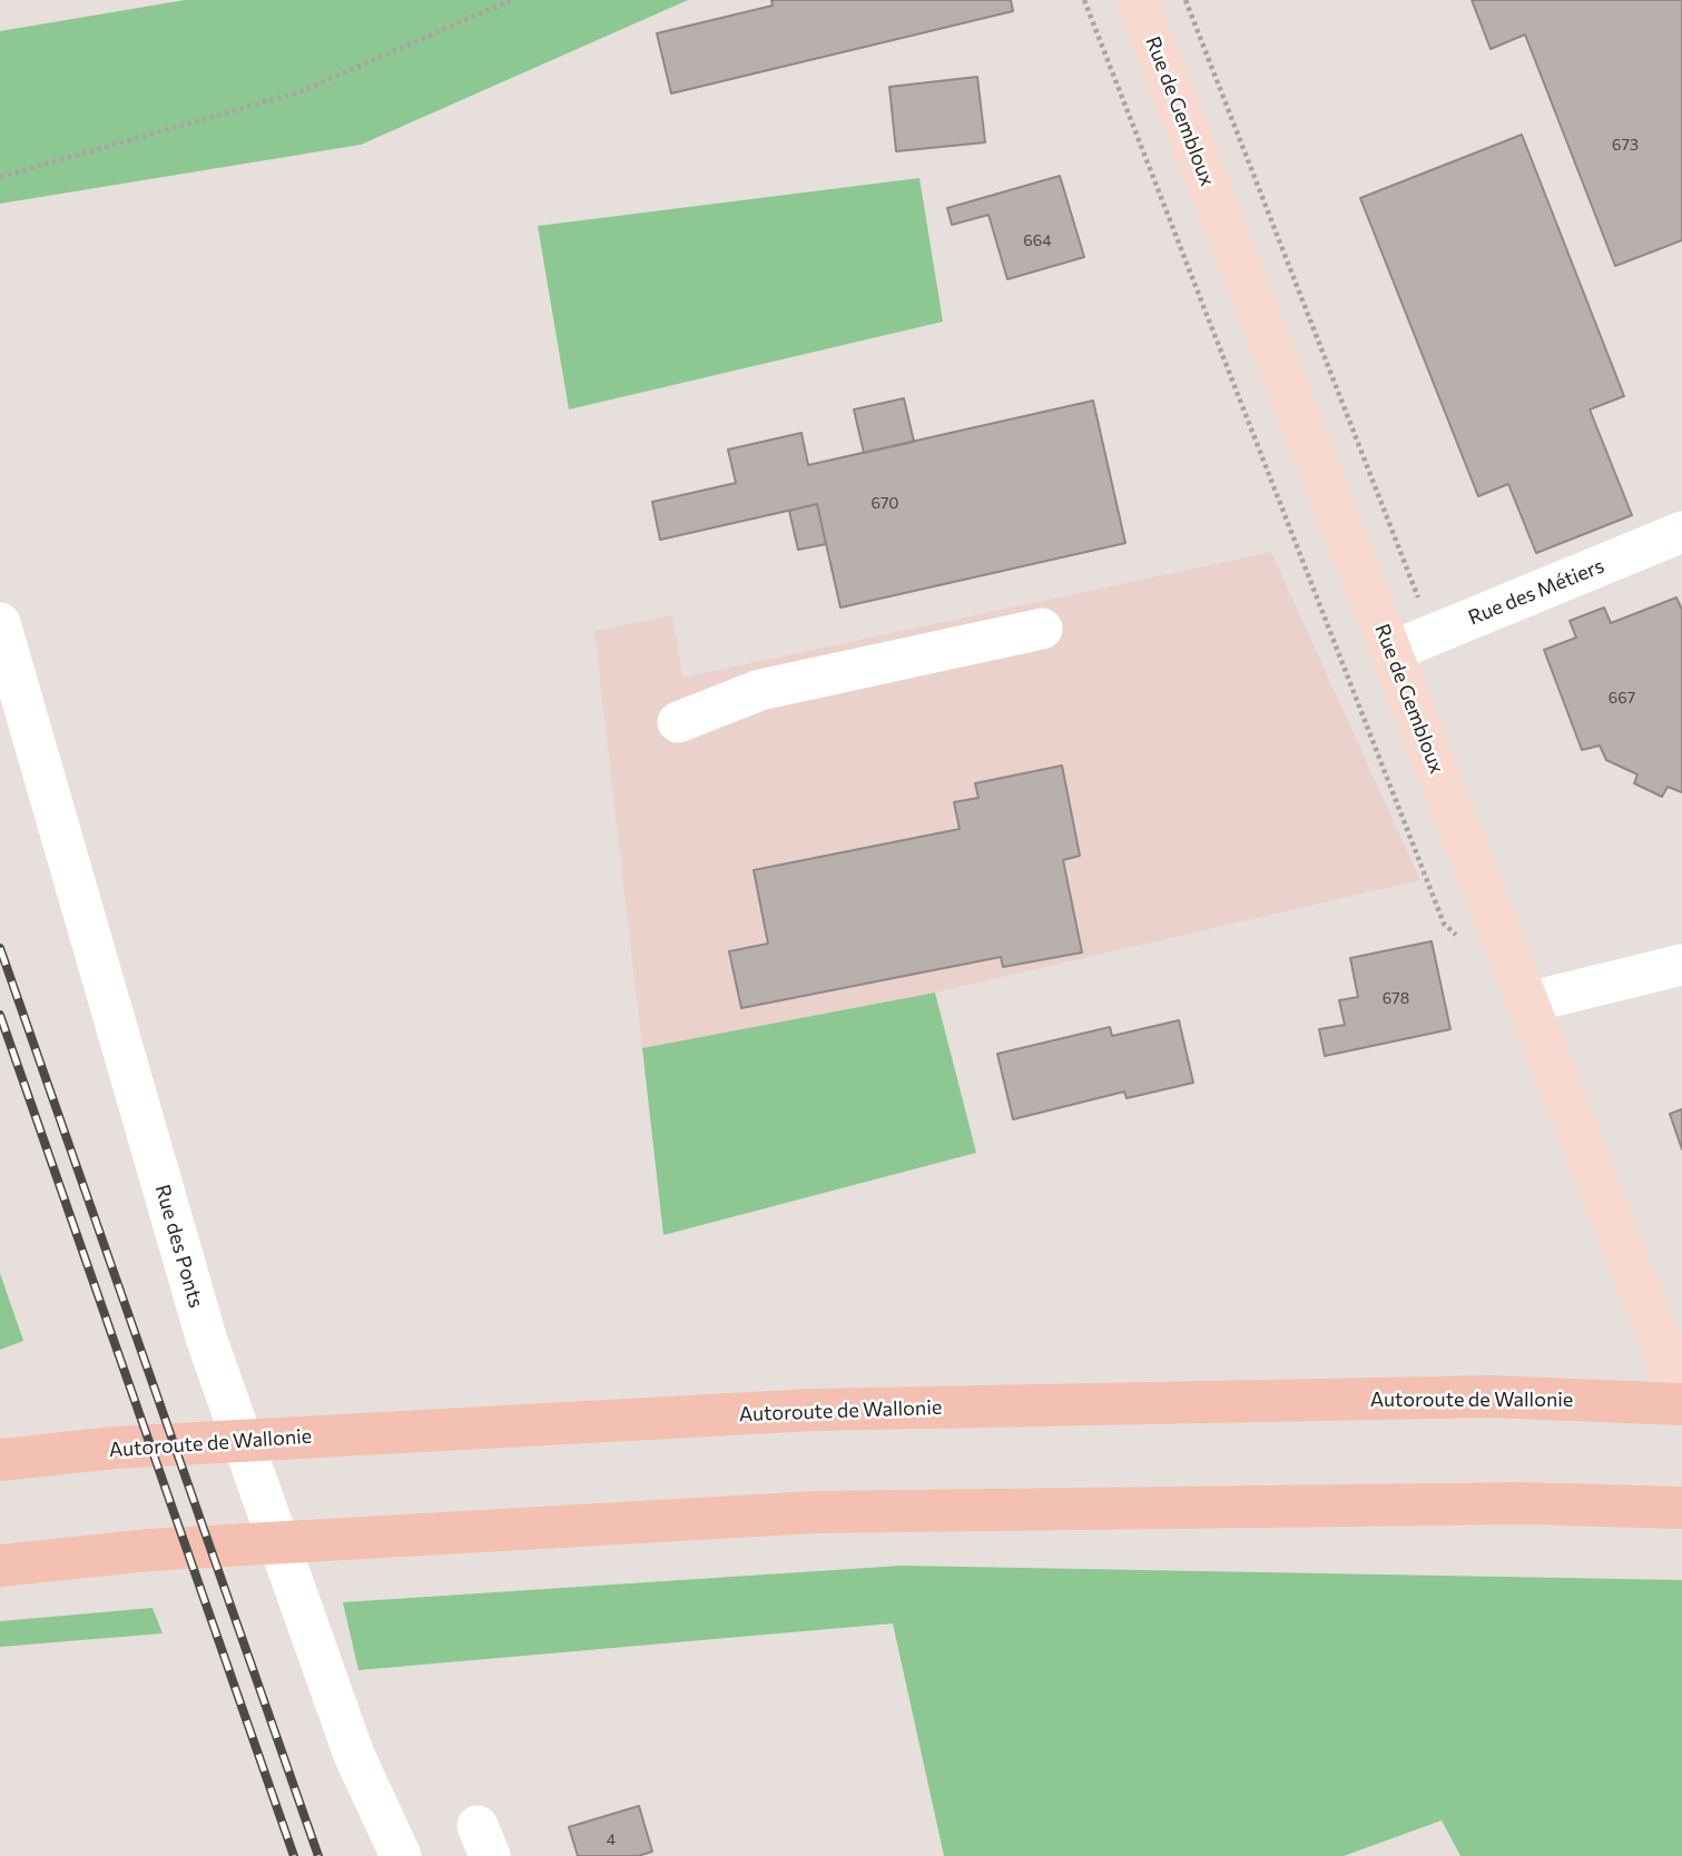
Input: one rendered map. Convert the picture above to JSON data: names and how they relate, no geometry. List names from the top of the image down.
{
  "streets": {
    "highway": ["Autoroute de Wallonie"],
    "main road": ["Rue de Gembloux"],
    "street": ["Rue des Métiers", "Rue des Ponts"]
  },
  "crossings": [
    ["Rue de Gembloux", "Rue des Métiers"],
    ["Rue de Gembloux", "Autoroute de Wallonie"]
  ],
  "house_numbers": [
    "673",
    "664",
    "670",
    "667",
    "678",
    "4"
  ]
}
